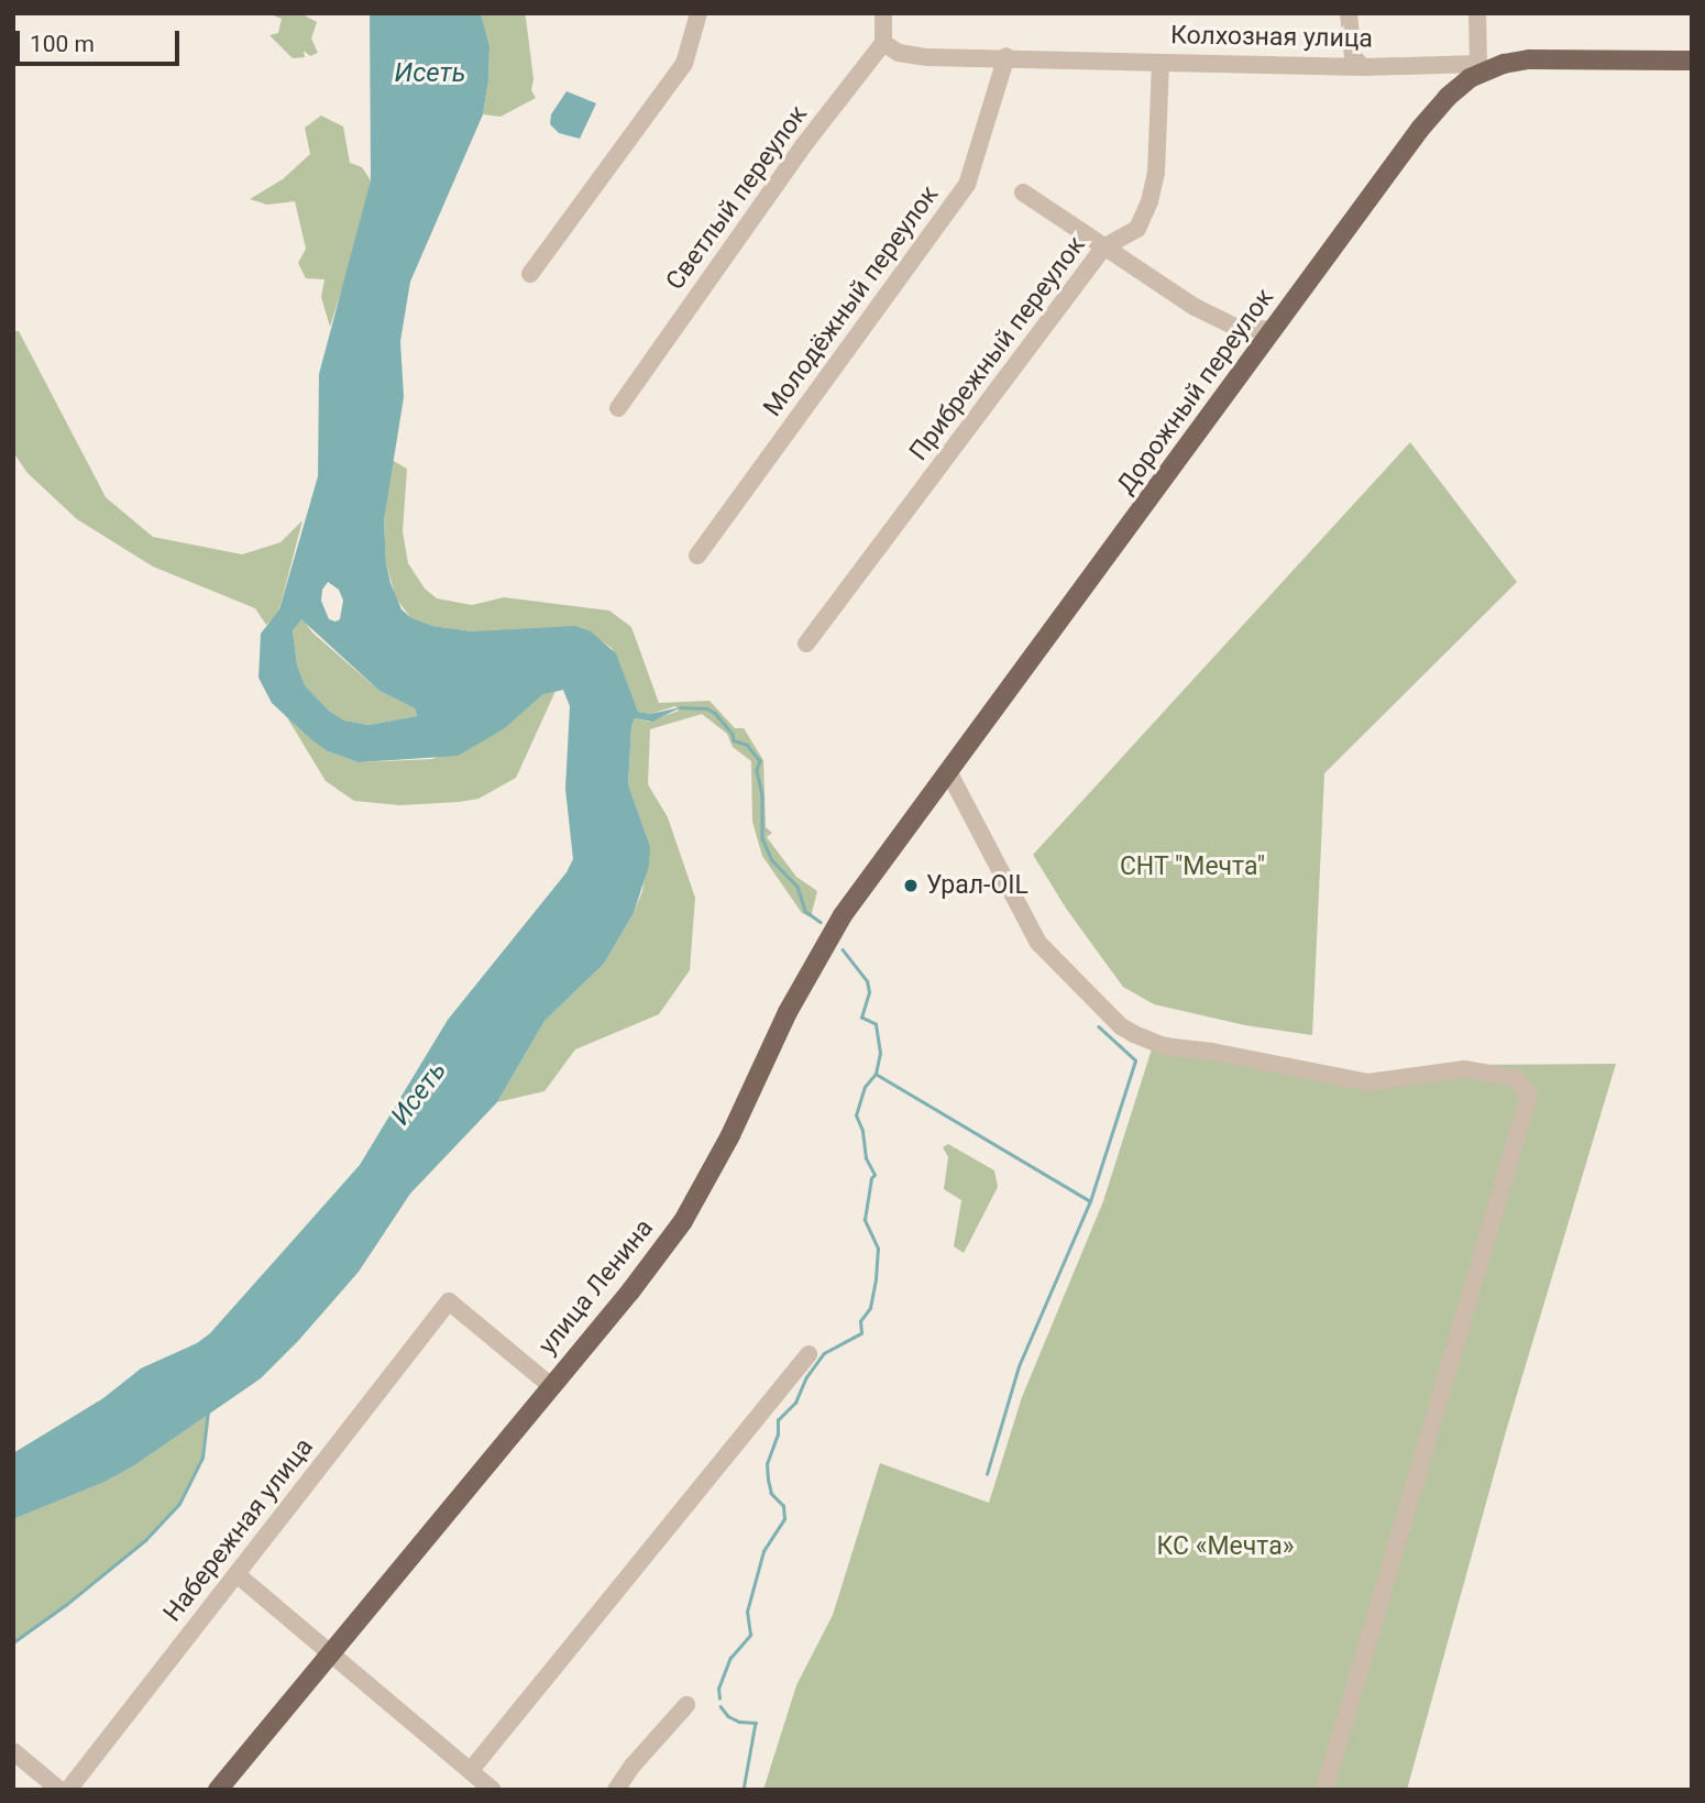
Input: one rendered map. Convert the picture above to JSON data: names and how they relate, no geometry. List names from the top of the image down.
{
  "streets": {
    "main road": ["Дорожный переулок", "улица Ленина"],
    "street": [
      "Колхозная улица",
      "Светлый переулок",
      "Молодёжный переулок",
      "Прибрежный переулок",
      "Набережная улица"
    ]
  },
  "crossings": [
    ["Колхозная улица", "Светлый переулок"],
    ["Колхозная улица", "Молодёжный переулок"],
    ["Колхозная улица", "Прибрежный переулок"],
    ["Колхозная улица", "Дорожный переулок"],
    ["Дорожный переулок", "улица Ленина"],
    ["улица Ленина", "Набережная улица"]
  ],
  "water": ["Исеть"],
  "parks": ["СНТ \"Мечта\"", "КС «Мечта»"],
  "places": ["Урал-OIL"],
  "scale_bar": "100 m"
}
